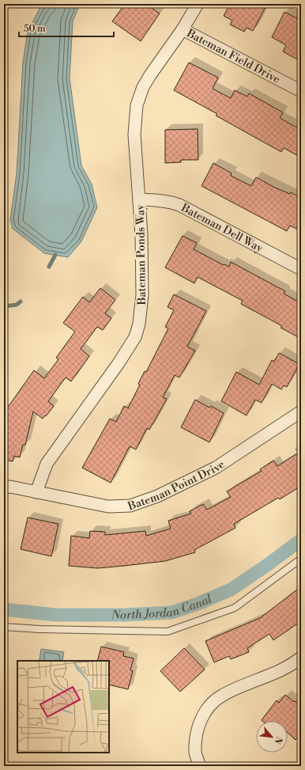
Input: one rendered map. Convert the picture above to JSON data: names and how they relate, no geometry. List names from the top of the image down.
{
  "streets": {
    "street": [
      "Bateman Field Drive",
      "Bateman Dell Way",
      "Bateman Ponds Way",
      "Bateman Point Drive"
    ]
  },
  "crossings": [
    ["Bateman Field Drive", "Bateman Ponds Way"],
    ["Bateman Dell Way", "Bateman Ponds Way"],
    ["Bateman Ponds Way", "Bateman Point Drive"]
  ],
  "water": ["North Jordan Canal"],
  "scale_bar": "50 m",
  "north": "bottom right"
}
